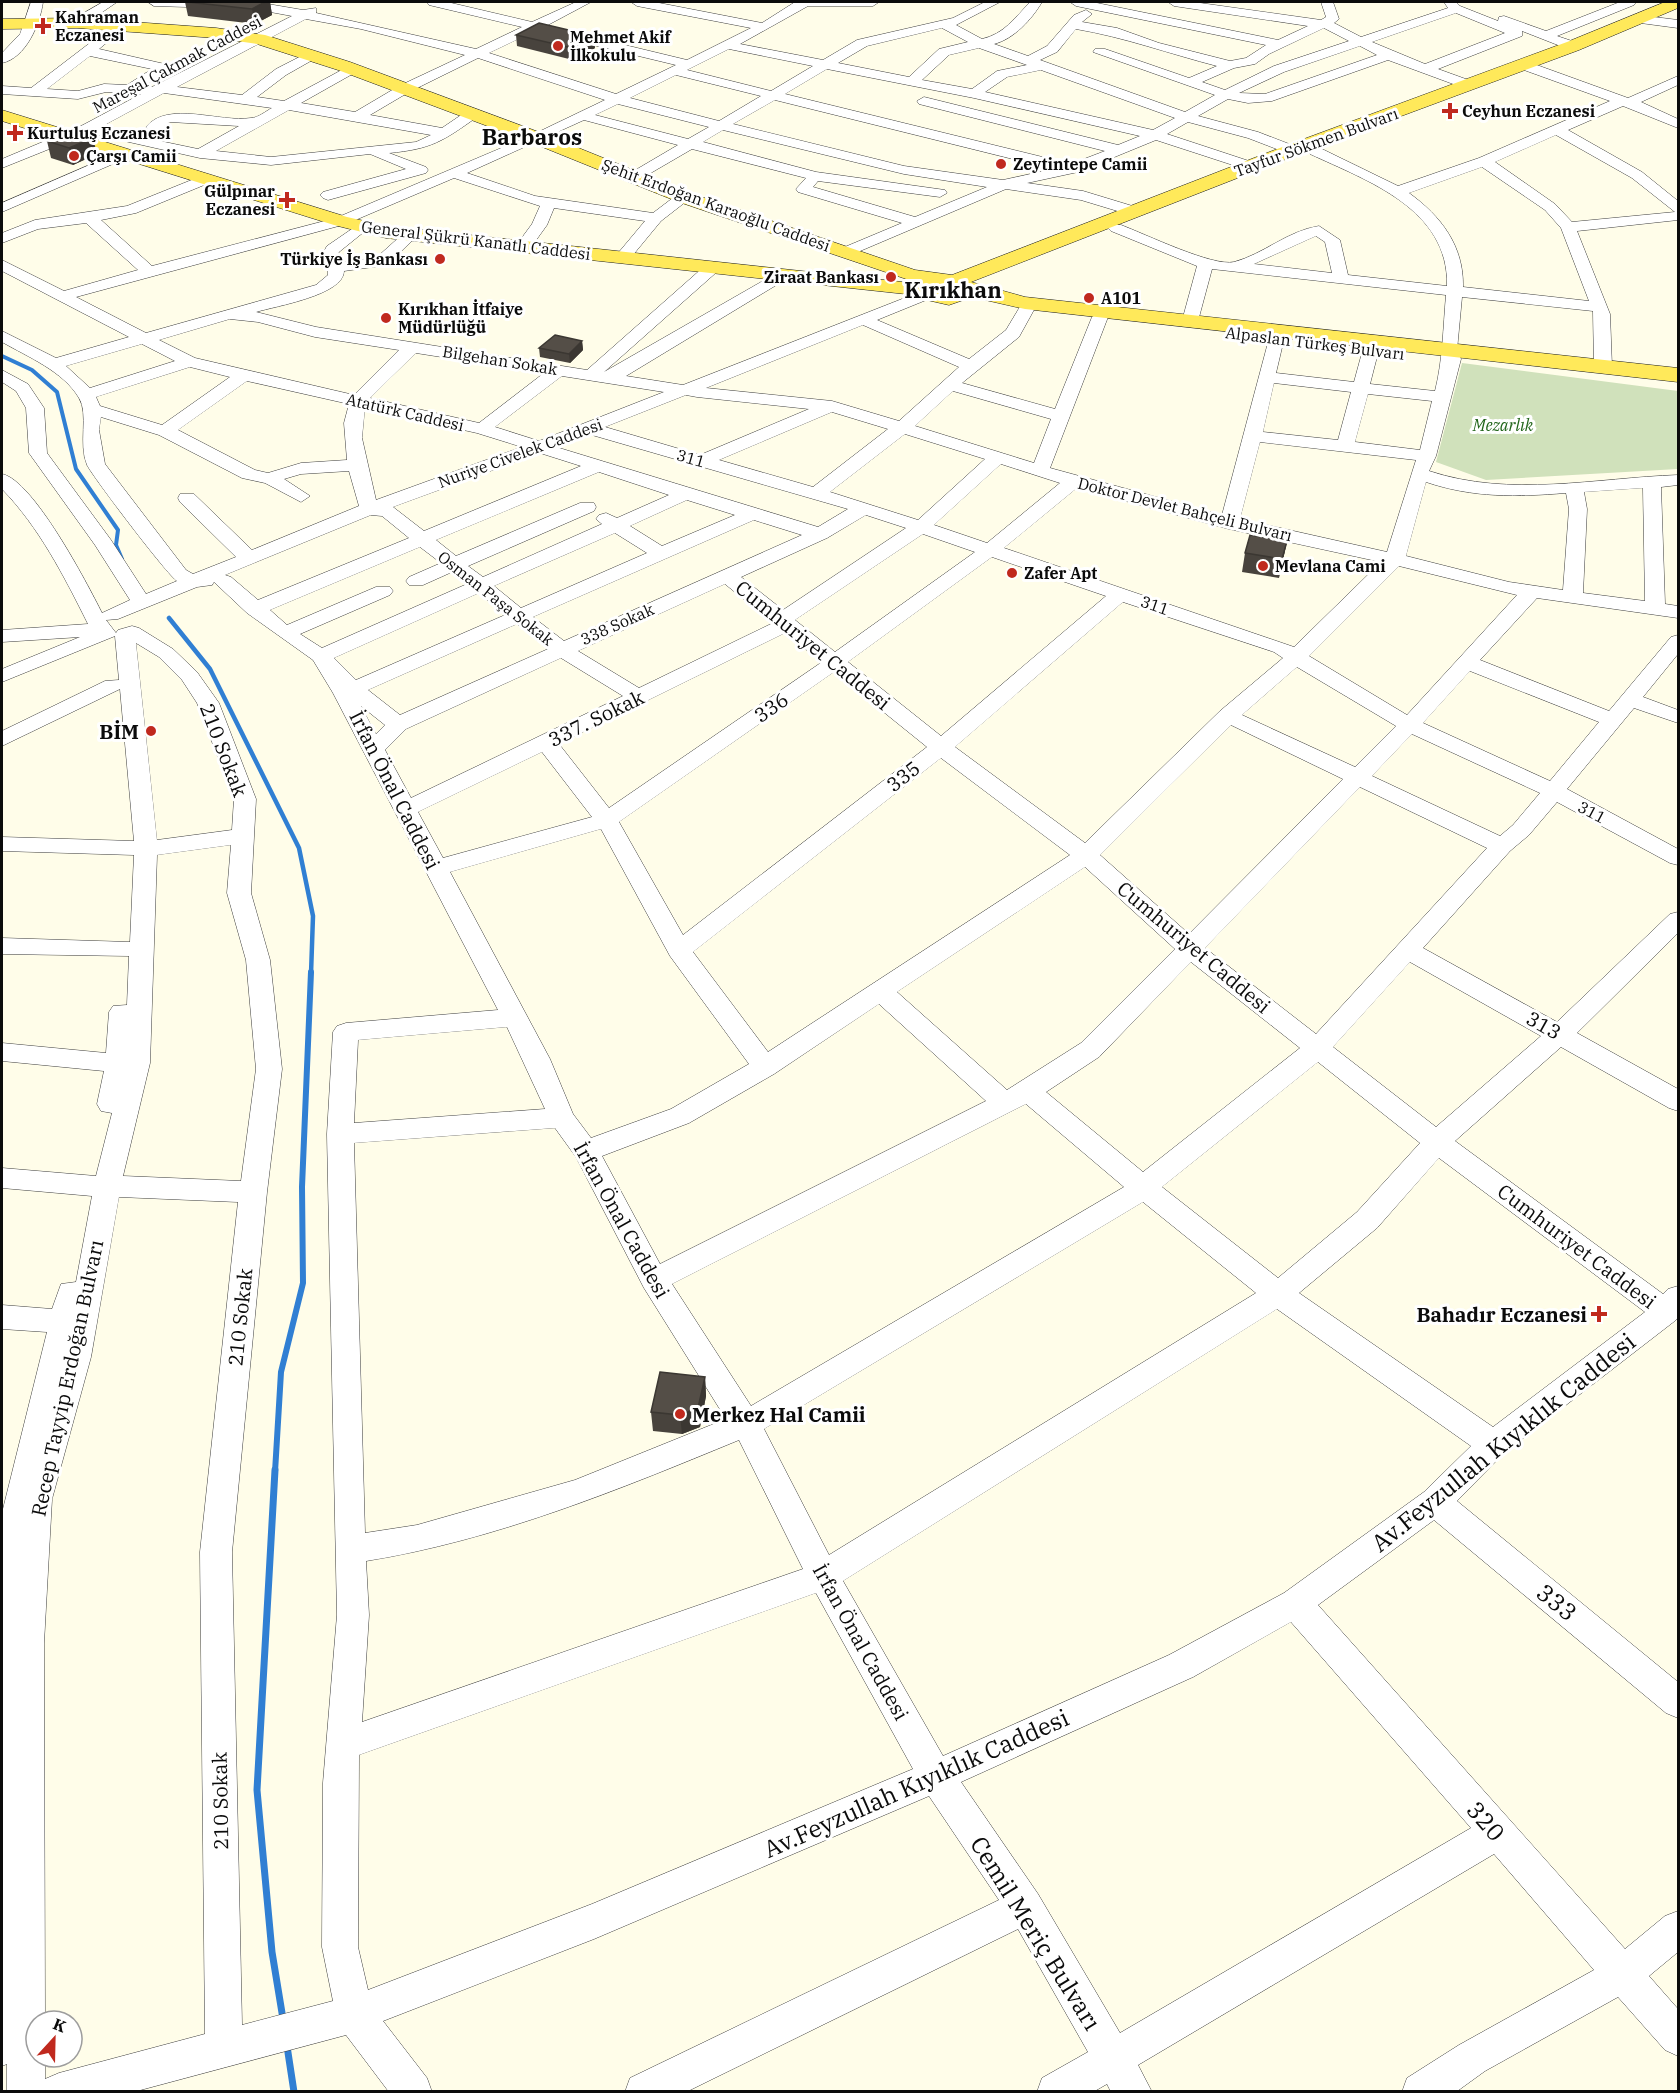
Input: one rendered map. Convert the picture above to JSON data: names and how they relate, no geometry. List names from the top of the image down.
{
  "streets": {
    "main road": [
      "Tayfur Sökmen Bulvarı",
      "Şehit Erdoğan Karaoğlu Caddesi",
      "General Şükrü Kanatlı Caddesi",
      "Alpaslan Türkeş Bulvarı"
    ],
    "street": [
      "Mareşal Çakmak Caddesi",
      "Bilgehan Sokak",
      "Atatürk Caddesi",
      "Nuriye Civelek Caddesi",
      "311",
      "Doktor Devlet Bahçeli Bulvarı",
      "Osman Paşa Sokak",
      "338 Sokak",
      "Cumhuriyet Caddesi",
      "336",
      "337. Sokak",
      "210 Sokak",
      "335",
      "İrfan Önal Caddesi",
      "313",
      "Recep Tayyip Erdoğan Bulvarı",
      "Av.Feyzullah Kıyıklık Caddesi",
      "333",
      "320",
      "Cemil Meriç Bulvarı"
    ]
  },
  "crossings": [
    ["Mareşal Çakmak Caddesi", "Şehit Erdoğan Karaoğlu Caddesi"],
    ["Mareşal Çakmak Caddesi", "General Şükrü Kanatlı Caddesi"],
    ["Tayfur Sökmen Bulvarı", "Şehit Erdoğan Karaoğlu Caddesi"],
    ["Tayfur Sökmen Bulvarı", "General Şükrü Kanatlı Caddesi"],
    ["Tayfur Sökmen Bulvarı", "Alpaslan Türkeş Bulvarı"],
    ["Tayfur Sökmen Bulvarı", "Nuriye Civelek Caddesi"],
    ["Şehit Erdoğan Karaoğlu Caddesi", "General Şükrü Kanatlı Caddesi"],
    ["Şehit Erdoğan Karaoğlu Caddesi", "Alpaslan Türkeş Bulvarı"],
    ["Şehit Erdoğan Karaoğlu Caddesi", "Nuriye Civelek Caddesi"],
    ["General Şükrü Kanatlı Caddesi", "Alpaslan Türkeş Bulvarı"],
    ["General Şükrü Kanatlı Caddesi", "Nuriye Civelek Caddesi"],
    ["Alpaslan Türkeş Bulvarı", "Nuriye Civelek Caddesi"],
    ["Bilgehan Sokak", "Nuriye Civelek Caddesi"],
    ["Bilgehan Sokak", "Doktor Devlet Bahçeli Bulvarı"],
    ["Atatürk Caddesi", "Nuriye Civelek Caddesi"],
    ["Atatürk Caddesi", "338 Sokak"],
    ["Nuriye Civelek Caddesi", "311"],
    ["Nuriye Civelek Caddesi", "Doktor Devlet Bahçeli Bulvarı"],
    ["Nuriye Civelek Caddesi", "Osman Paşa Sokak"],
    ["Nuriye Civelek Caddesi", "210 Sokak"],
    ["Nuriye Civelek Caddesi", "İrfan Önal Caddesi"],
    ["Nuriye Civelek Caddesi", "Recep Tayyip Erdoğan Bulvarı"],
    ["311", "338 Sokak"],
    ["311", "336"],
    ["311", "337. Sokak"],
    ["311", "335"],
    ["Doktor Devlet Bahçeli Bulvarı", "336"],
    ["Doktor Devlet Bahçeli Bulvarı", "337. Sokak"],
    ["Osman Paşa Sokak", "338 Sokak"],
    ["Osman Paşa Sokak", "337. Sokak"],
    ["338 Sokak", "Cumhuriyet Caddesi"],
    ["338 Sokak", "İrfan Önal Caddesi"],
    ["Cumhuriyet Caddesi", "336"],
    ["Cumhuriyet Caddesi", "337. Sokak"],
    ["Cumhuriyet Caddesi", "335"],
    ["Cumhuriyet Caddesi", "Av.Feyzullah Kıyıklık Caddesi"],
    ["336", "İrfan Önal Caddesi"],
    ["337. Sokak", "İrfan Önal Caddesi"],
    ["210 Sokak", "Recep Tayyip Erdoğan Bulvarı"],
    ["210 Sokak", "Av.Feyzullah Kıyıklık Caddesi"],
    ["İrfan Önal Caddesi", "Av.Feyzullah Kıyıklık Caddesi"],
    ["İrfan Önal Caddesi", "Cemil Meriç Bulvarı"],
    ["Av.Feyzullah Kıyıklık Caddesi", "333"],
    ["Av.Feyzullah Kıyıklık Caddesi", "320"],
    ["Av.Feyzullah Kıyıklık Caddesi", "Cemil Meriç Bulvarı"]
  ],
  "districts": ["Barbaros", "Kırıkhan"],
  "parks": ["Mezarlık"],
  "places": {
    "health": [
      "Kahraman Eczanesi",
      "Ceyhun Eczanesi",
      "Kurtuluş Eczanesi",
      "Gülpınar Eczanesi",
      "Bahadır Eczanesi"
    ],
    "other": [
      "Mehmet Akif İlkokulu",
      "Çarşı Camii",
      "Zeytintepe Camii",
      "Türkiye İş Bankası",
      "Ziraat Bankası",
      "A101",
      "Kırıkhan İtfaiye Müdürlüğü",
      "Mevlana Cami",
      "Zafer Apt",
      "BİM",
      "Merkez Hal Camii"
    ]
  },
  "north": "top"
}
